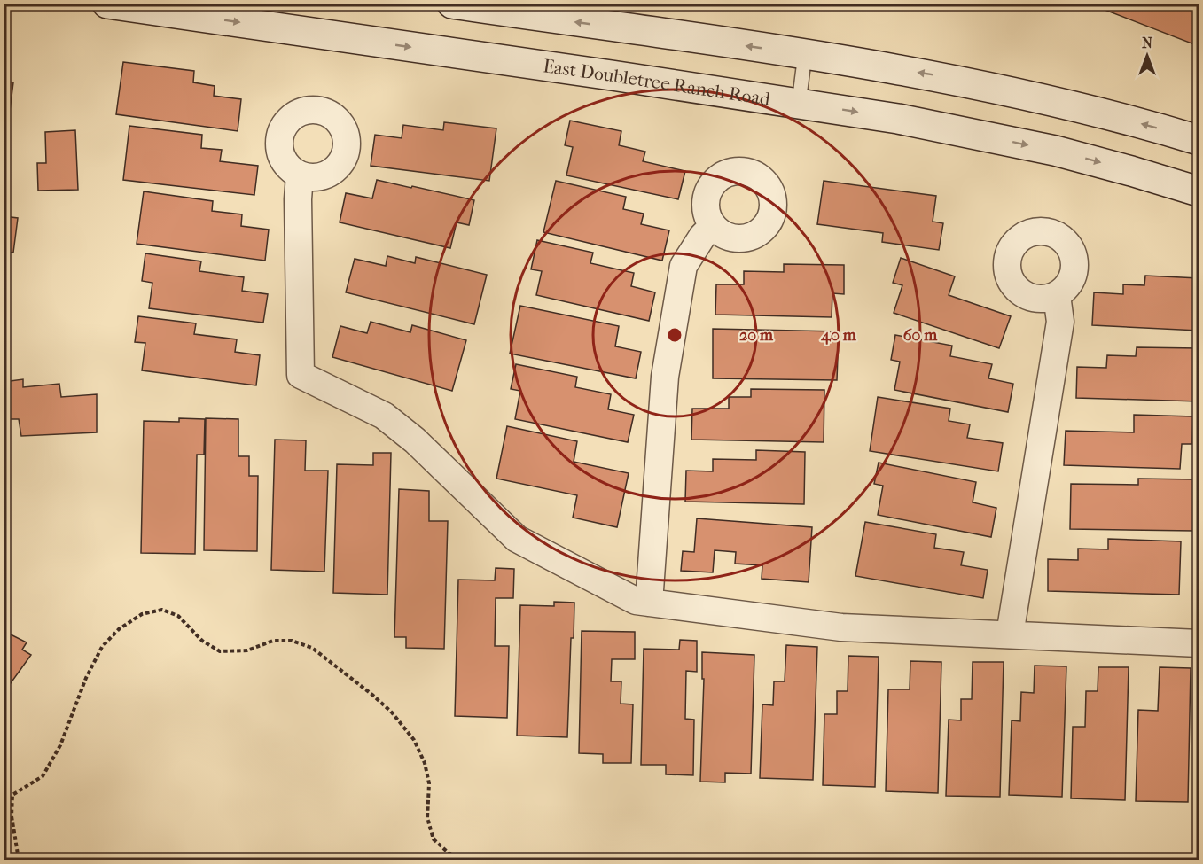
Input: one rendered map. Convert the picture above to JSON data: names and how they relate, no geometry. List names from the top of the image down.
{
  "streets": {
    "main road": ["East Doubletree Ranch Road"]
  },
  "north": "top",
  "rings": ["20 m", "40 m", "60 m"]
}
